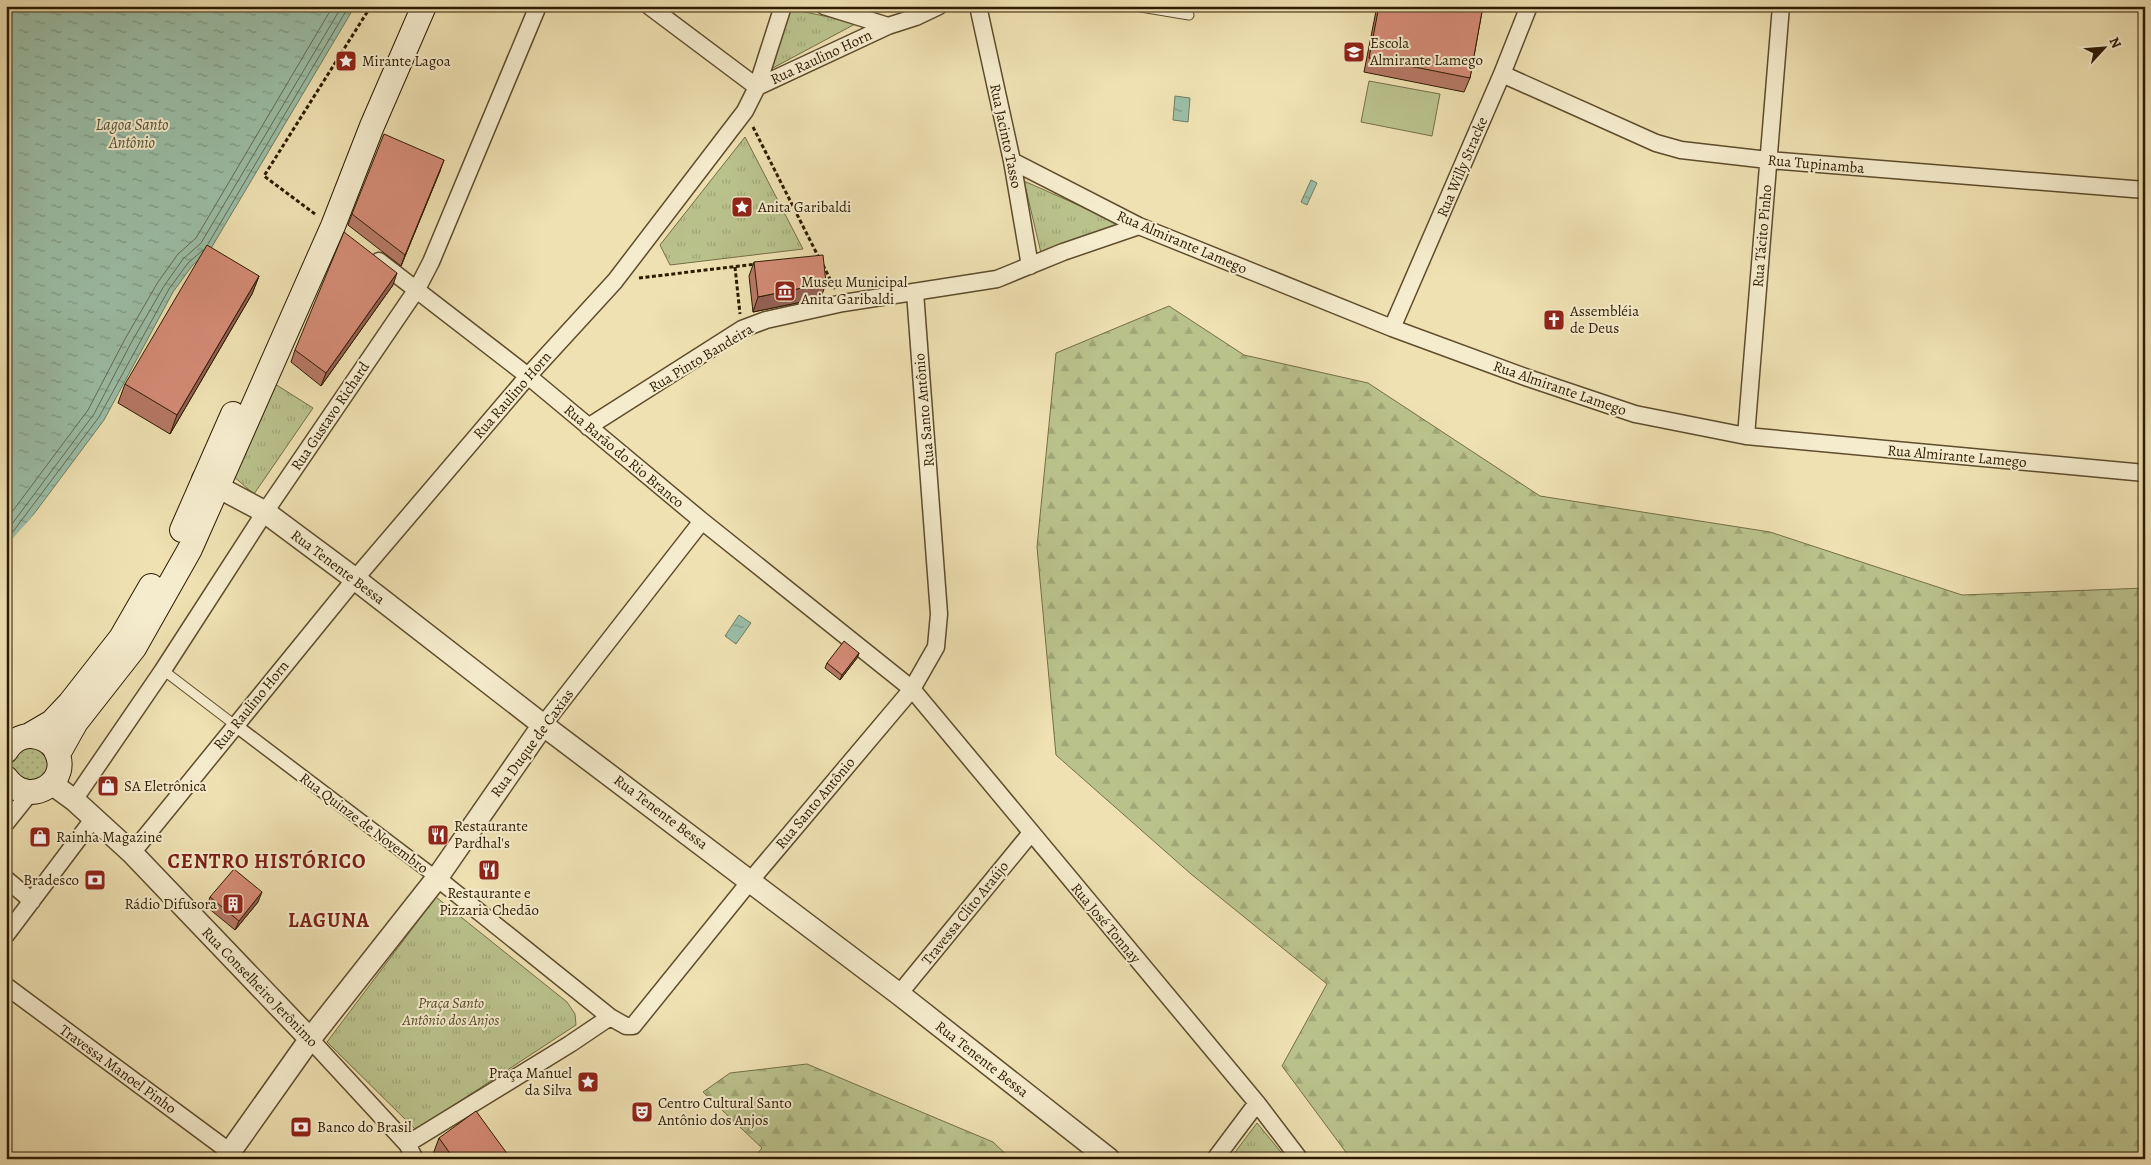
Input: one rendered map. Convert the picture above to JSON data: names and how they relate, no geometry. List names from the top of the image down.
{
  "streets": {
    "street": [
      "Rua Raulino Horn",
      "Rua Jacinto Tasso",
      "Rua Tupinamba",
      "Rua Willy Stracke",
      "Rua Tácito Pinho",
      "Rua Almirante Lamego",
      "Rua Pinto Bandeira",
      "Rua Santo Antônio",
      "Rua Gustavo Richard",
      "Rua Barão do Rio Branco",
      "Rua Tenente Bessa",
      "Rua Duque de Caxias",
      "Rua Quinze de Novembro",
      "Travessa Clito Araújo",
      "Rua José Tonnay",
      "Rua Conselheiro Jerônimo",
      "Travessa Manoel Pinho"
    ]
  },
  "crossings": [
    ["Rua Raulino Horn", "Rua Barão do Rio Branco"],
    ["Rua Raulino Horn", "Rua Tenente Bessa"],
    ["Rua Raulino Horn", "Rua Quinze de Novembro"],
    ["Rua Raulino Horn", "Rua Conselheiro Jerônimo"],
    ["Rua Jacinto Tasso", "Rua Almirante Lamego"],
    ["Rua Jacinto Tasso", "Rua Pinto Bandeira"],
    ["Rua Tupinamba", "Rua Willy Stracke"],
    ["Rua Tupinamba", "Rua Tácito Pinho"],
    ["Rua Willy Stracke", "Rua Almirante Lamego"],
    ["Rua Tácito Pinho", "Rua Almirante Lamego"],
    ["Rua Almirante Lamego", "Rua Pinto Bandeira"],
    ["Rua Pinto Bandeira", "Rua Santo Antônio"],
    ["Rua Pinto Bandeira", "Rua Barão do Rio Branco"],
    ["Rua Santo Antônio", "Rua Barão do Rio Branco"],
    ["Rua Santo Antônio", "Rua Tenente Bessa"],
    ["Rua Santo Antônio", "Rua Quinze de Novembro"],
    ["Rua Santo Antônio", "Rua José Tonnay"],
    ["Rua Gustavo Richard", "Rua Barão do Rio Branco"],
    ["Rua Gustavo Richard", "Rua Tenente Bessa"],
    ["Rua Gustavo Richard", "Rua Quinze de Novembro"],
    ["Rua Gustavo Richard", "Rua Conselheiro Jerônimo"],
    ["Rua Barão do Rio Branco", "Rua Duque de Caxias"],
    ["Rua Barão do Rio Branco", "Rua José Tonnay"],
    ["Rua Tenente Bessa", "Rua Duque de Caxias"],
    ["Rua Tenente Bessa", "Travessa Clito Araújo"],
    ["Rua Duque de Caxias", "Rua Quinze de Novembro"],
    ["Rua Duque de Caxias", "Rua Conselheiro Jerônimo"],
    ["Rua Duque de Caxias", "Travessa Manoel Pinho"],
    ["Travessa Clito Araújo", "Rua José Tonnay"]
  ],
  "districts": ["CENTRO HISTÓRICO", "LAGUNA"],
  "water": ["Lagoa Santo Antônio"],
  "parks": ["Praça Santo Antônio dos Anjos"],
  "places": {
    "school or university": ["Escola Almirante Lamego"],
    "place": ["Mirante Lagoa", "Anita Garibaldi", "Praça Manuel da Silva"],
    "museum": ["Museu Municipal Anita Garibaldi"],
    "church": ["Assembléia de Deus"],
    "shop": ["SA Eletrônica", "Rainha Magazine"],
    "restaurant": ["Restaurante Pardhal's", "Restaurante e Pizzaria Chedão"],
    "bank": ["Bradesco", "Banco do Brasil"],
    "building": ["Rádio Difusora"],
    "theatre": ["Centro Cultural Santo Antônio dos Anjos"]
  },
  "north": "top right"
}
